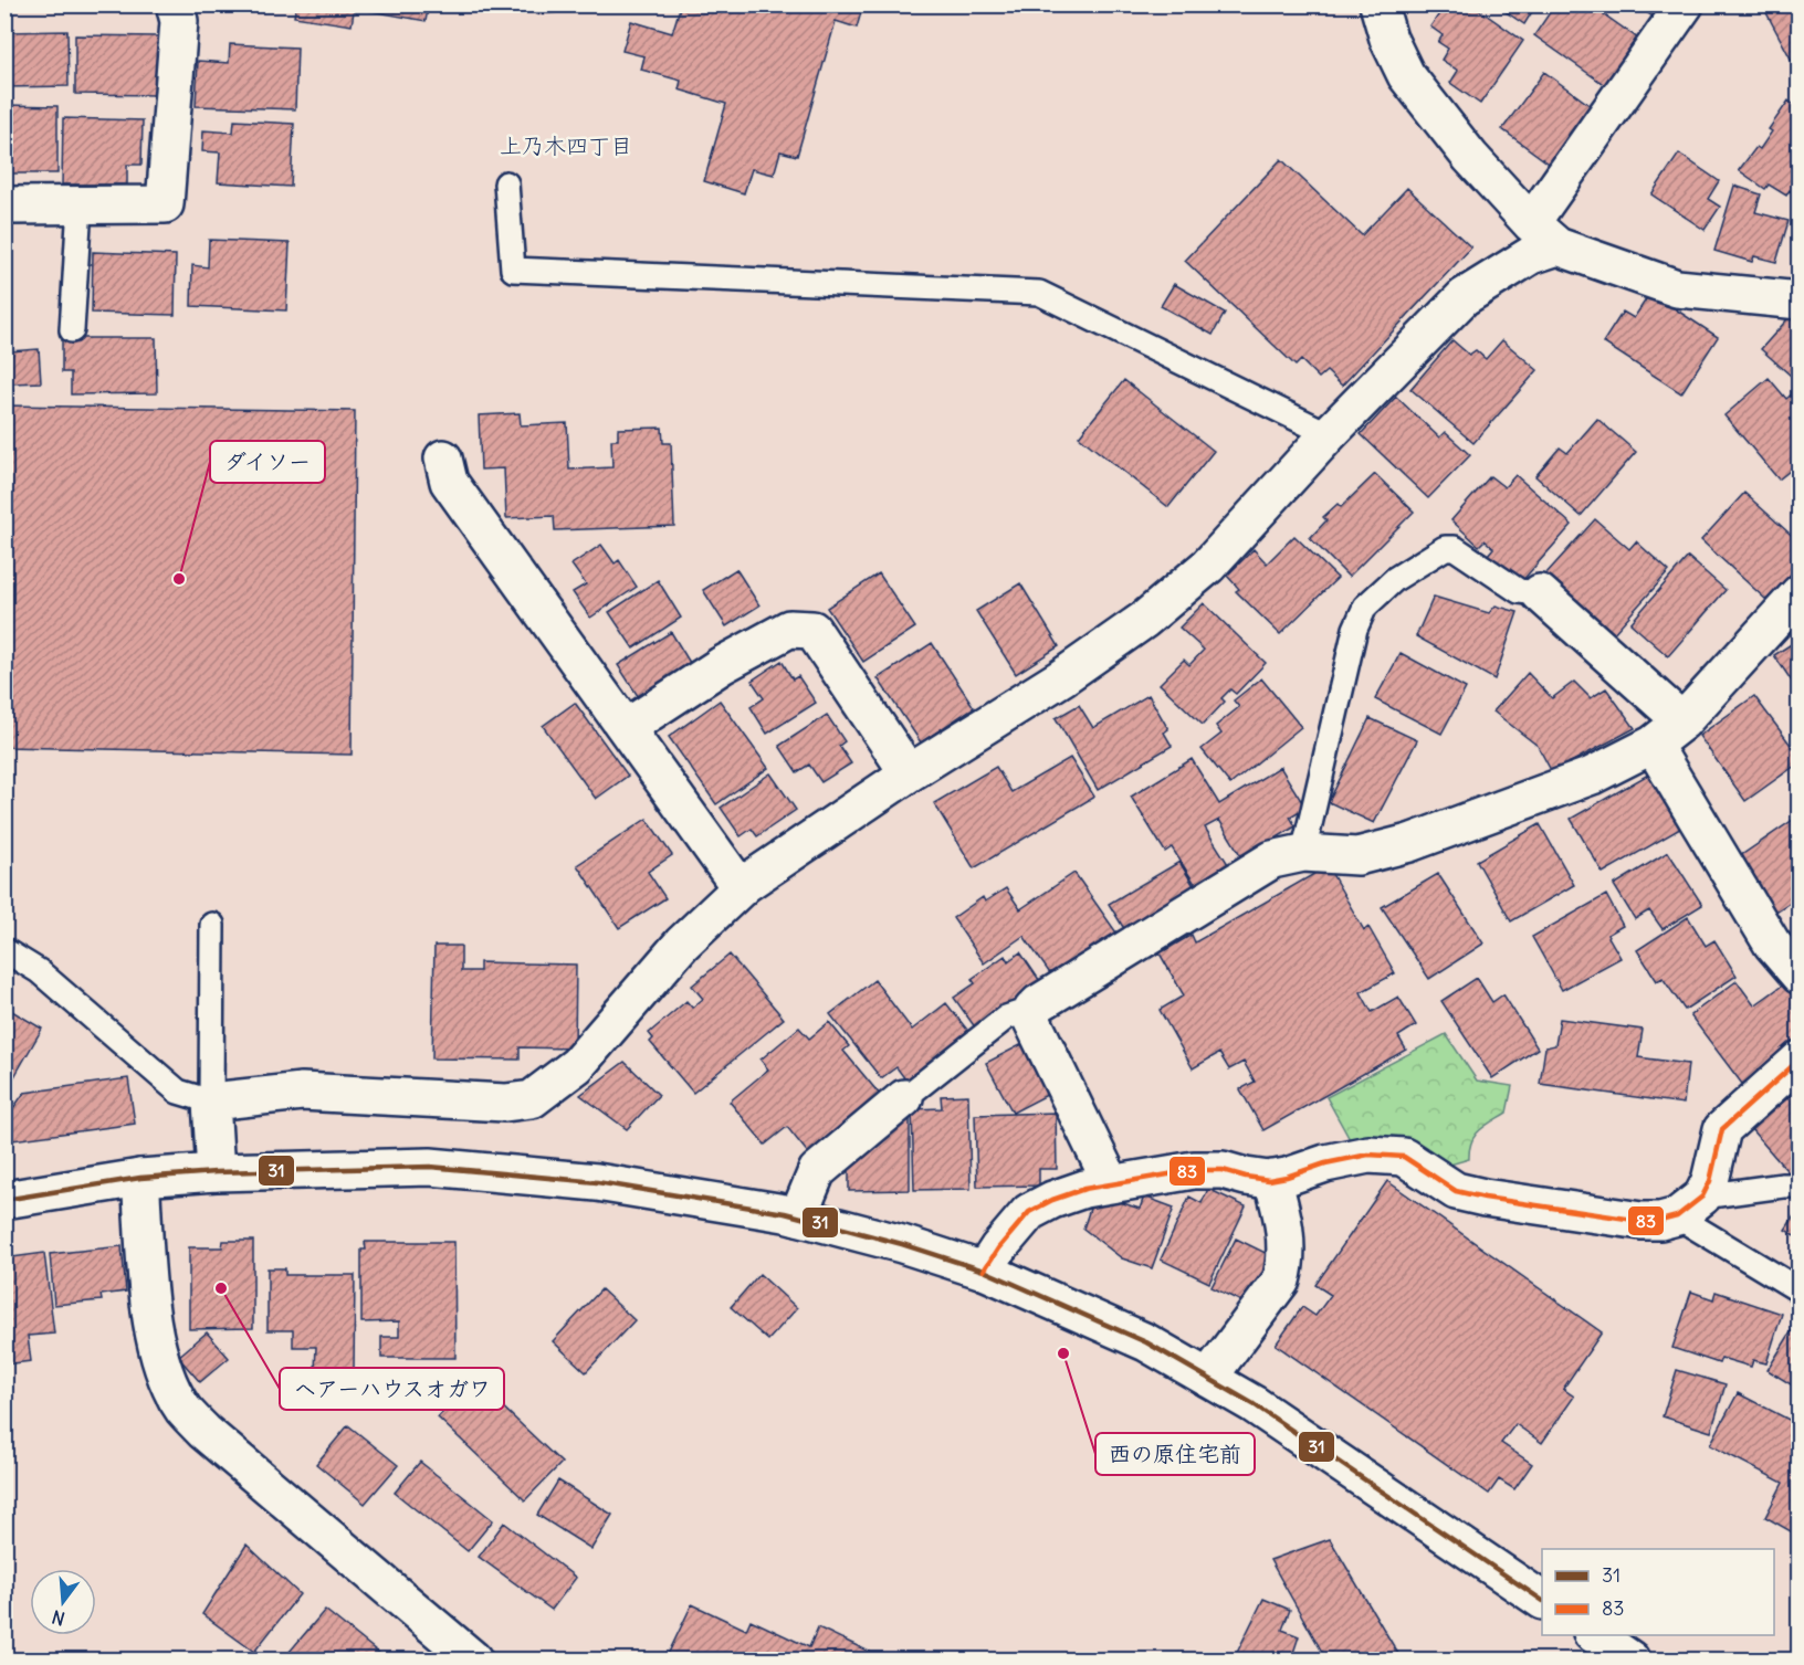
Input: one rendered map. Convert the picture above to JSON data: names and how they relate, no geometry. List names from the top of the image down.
{
  "districts": ["上乃木四丁目"],
  "places": ["ダイソー", "ヘアーハウスオガワ", "西の原住宅前"],
  "lines": ["transit line 83", "transit line 31"],
  "legend": ["31", "83"],
  "north": "bottom"
}
